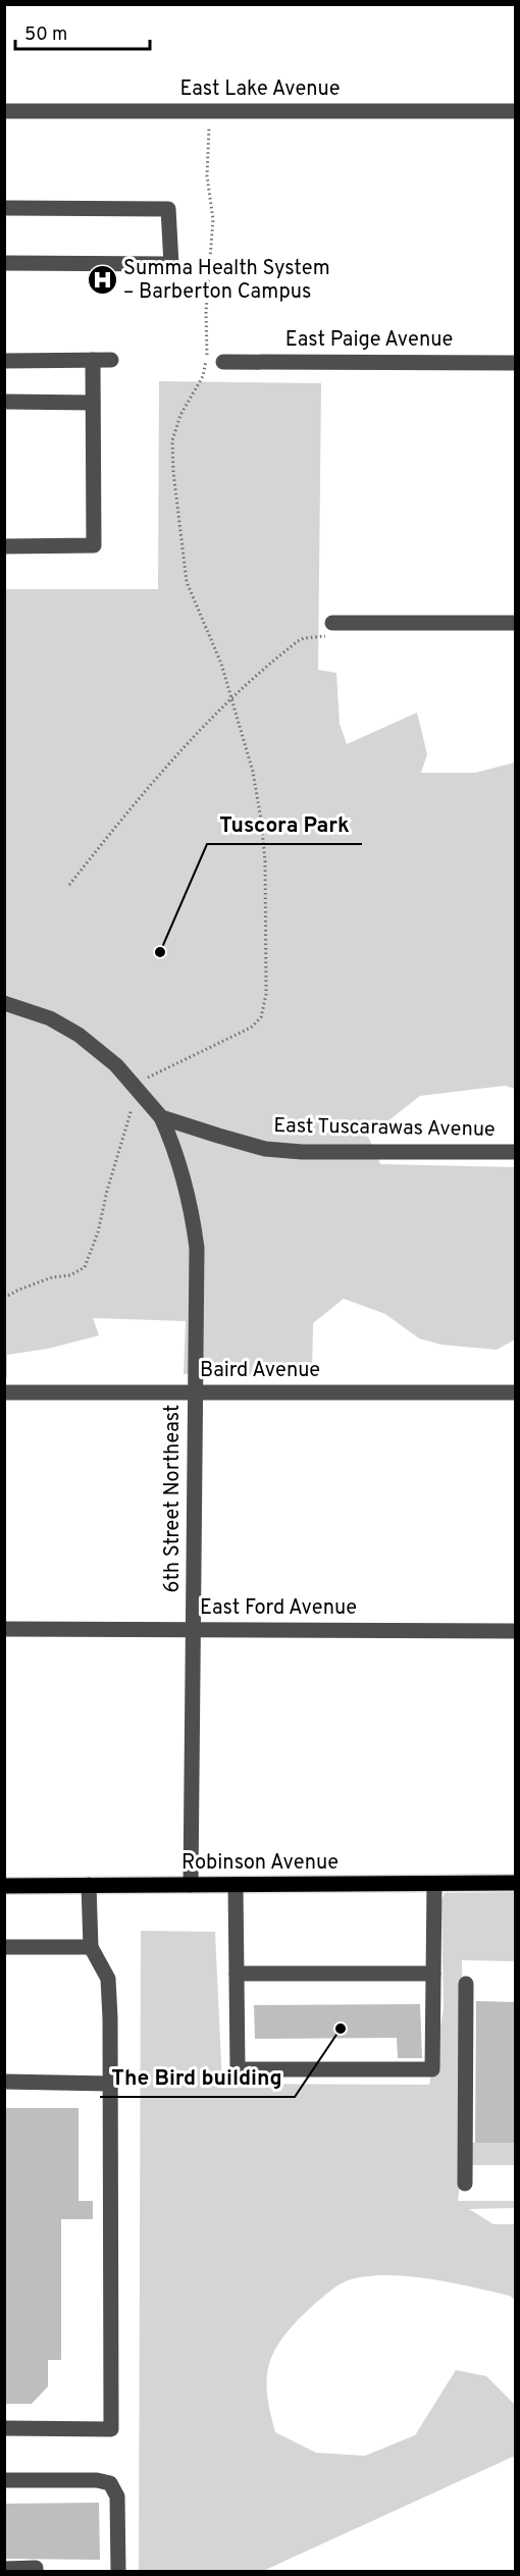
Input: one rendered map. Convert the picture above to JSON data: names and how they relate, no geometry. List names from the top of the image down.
{
  "streets": {
    "main road": ["Robinson Avenue"],
    "street": [
      "East Lake Avenue",
      "East Paige Avenue",
      "East Tuscarawas Avenue",
      "Baird Avenue",
      "6th Street Northeast",
      "East Ford Avenue"
    ]
  },
  "crossings": [
    ["East Tuscarawas Avenue", "6th Street Northeast"],
    ["Baird Avenue", "6th Street Northeast"],
    ["6th Street Northeast", "East Ford Avenue"],
    ["6th Street Northeast", "Robinson Avenue"]
  ],
  "places": {
    "hospital": ["Summa Health System – Barberton Campus"],
    "other": ["Tuscora Park", "The Bird building"]
  },
  "scale_bar": "50 m"
}
